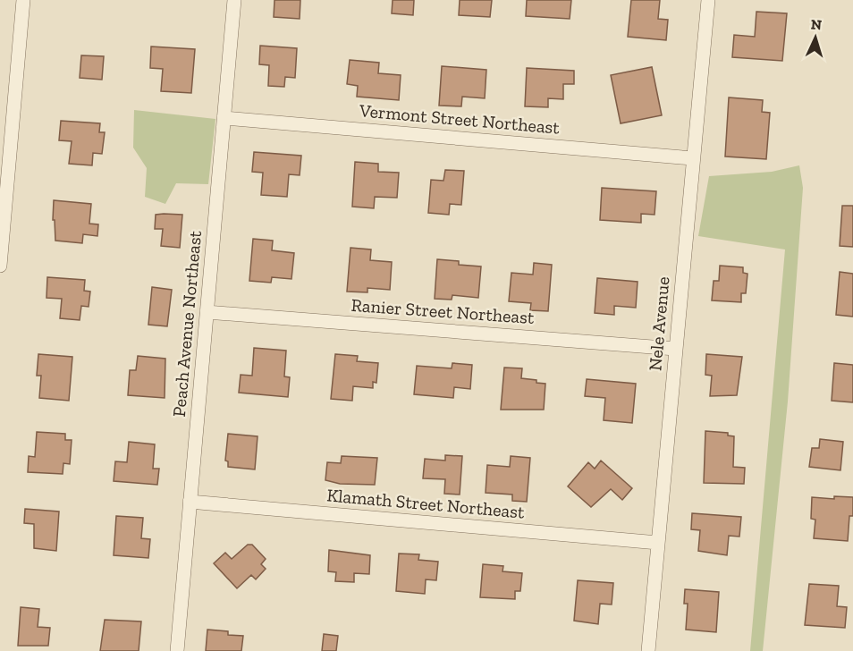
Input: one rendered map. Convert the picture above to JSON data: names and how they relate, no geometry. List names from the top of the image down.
{
  "streets": {
    "street": [
      "Vermont Street Northeast",
      "Ranier Street Northeast",
      "Peach Avenue Northeast",
      "Nele Avenue",
      "Klamath Street Northeast"
    ]
  },
  "crossings": [
    ["Vermont Street Northeast", "Peach Avenue Northeast"],
    ["Vermont Street Northeast", "Nele Avenue"],
    ["Ranier Street Northeast", "Peach Avenue Northeast"],
    ["Ranier Street Northeast", "Nele Avenue"],
    ["Peach Avenue Northeast", "Klamath Street Northeast"],
    ["Nele Avenue", "Klamath Street Northeast"]
  ],
  "north": "top"
}
